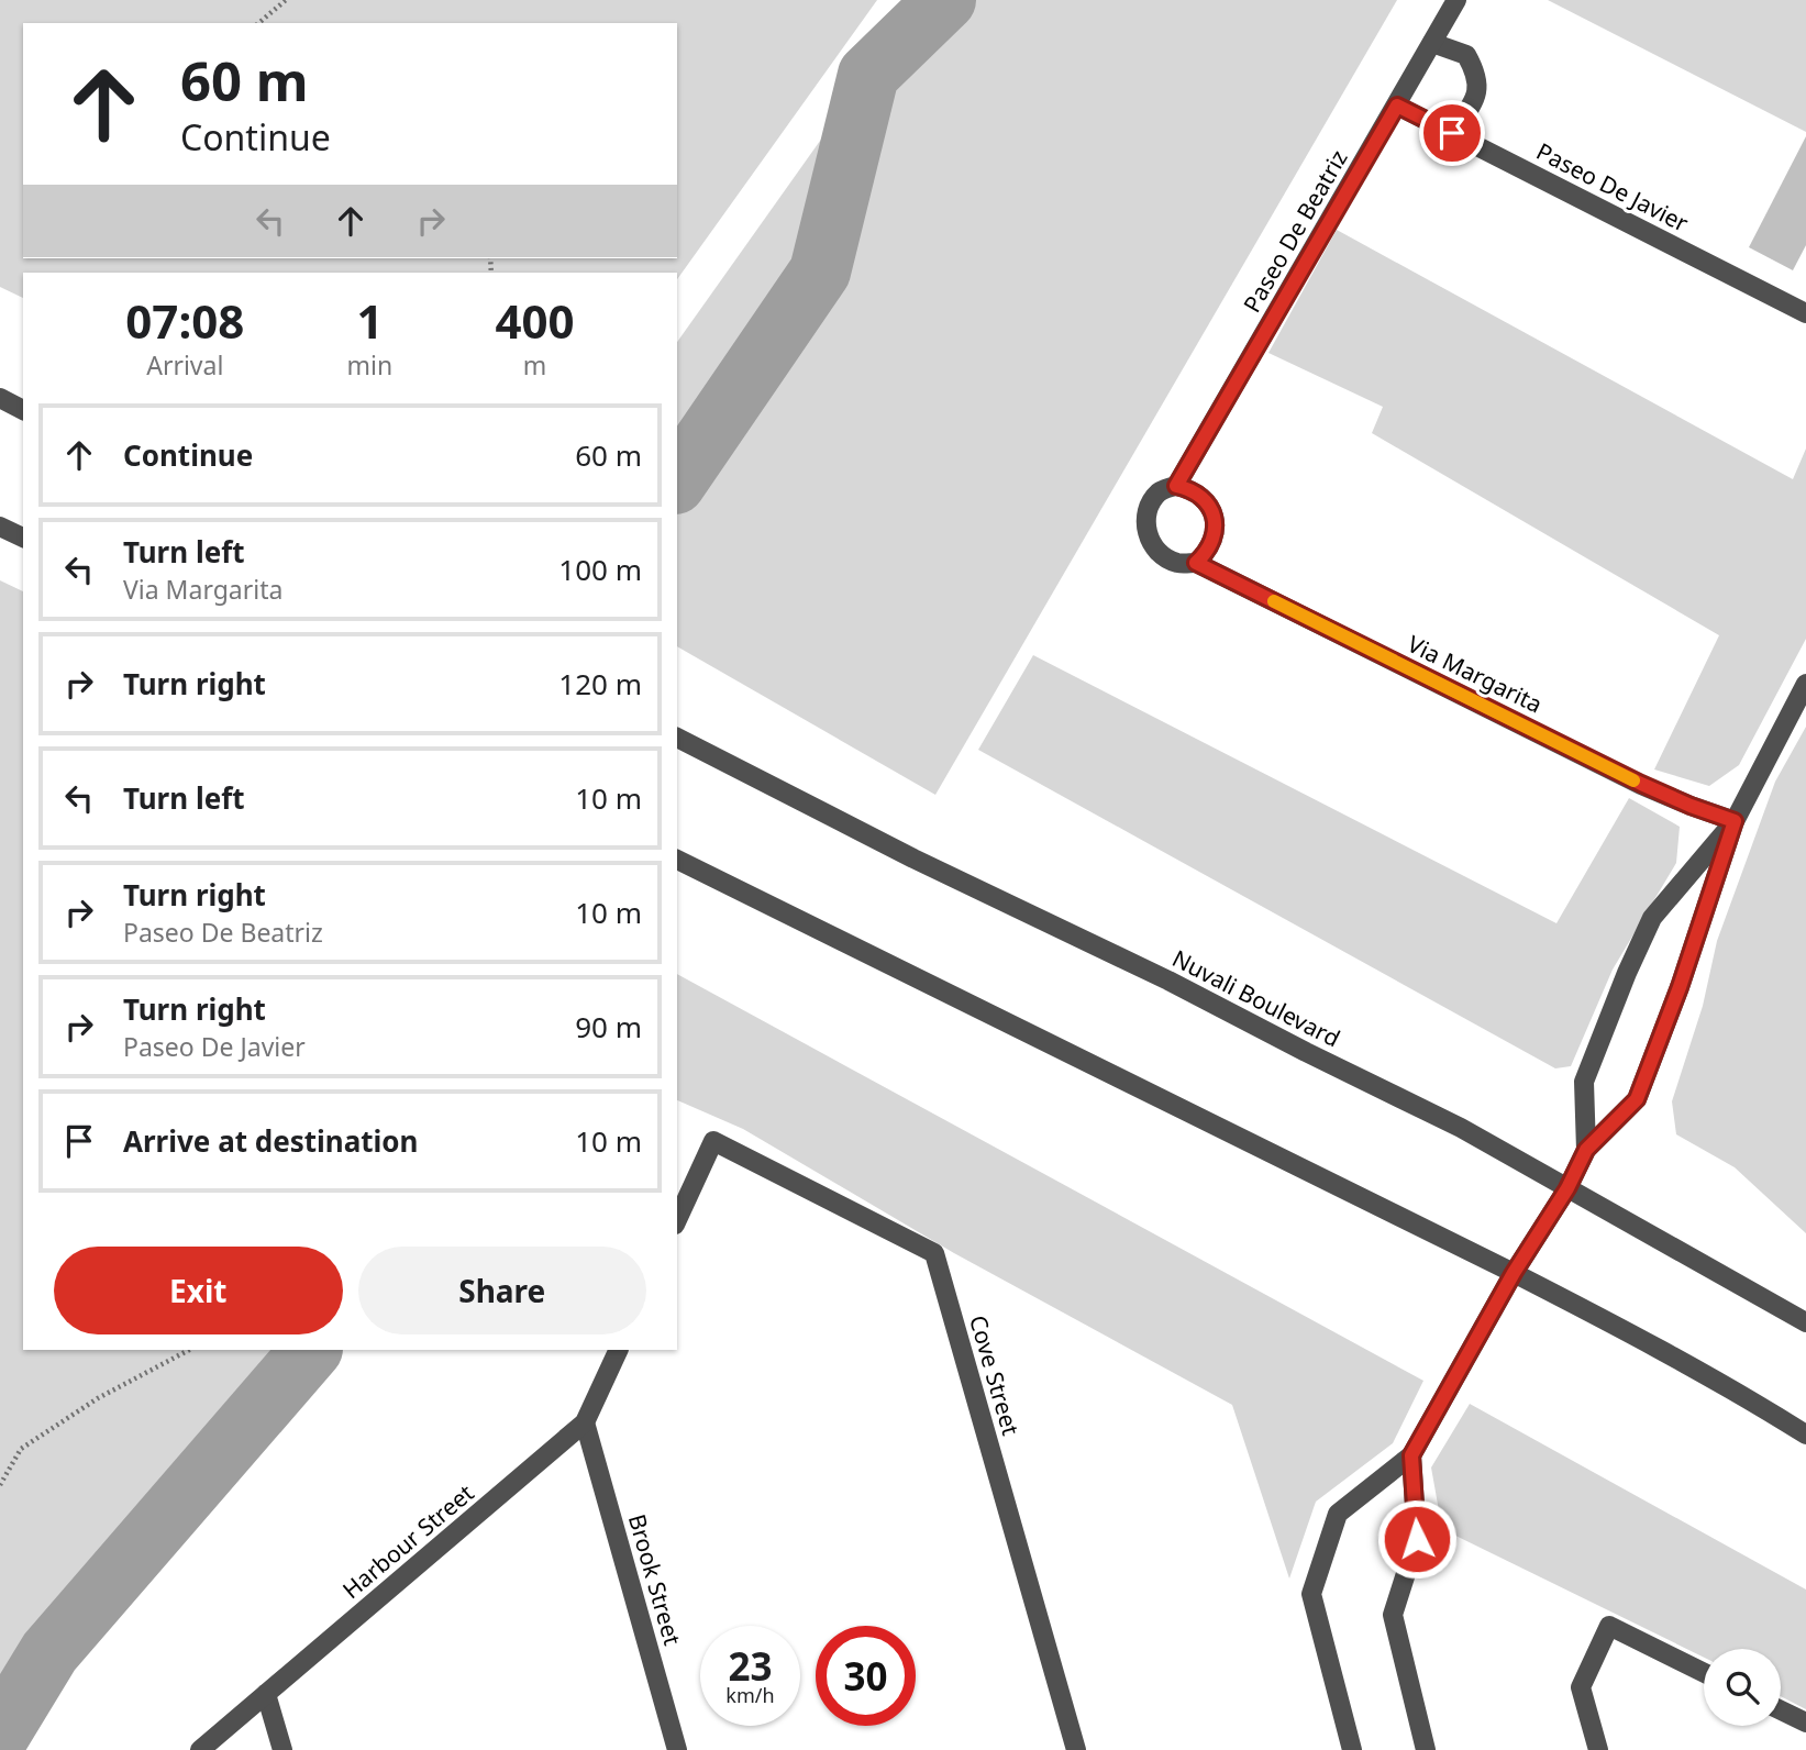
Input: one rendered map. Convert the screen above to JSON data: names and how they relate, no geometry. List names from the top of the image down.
{
  "streets": {
    "street": [
      "Paseo De Javier",
      "Paseo De Beatriz",
      "Via Margarita",
      "Nuvali Boulevard",
      "Cove Street",
      "Harbour Street",
      "Brook Street"
    ]
  },
  "crossings": [
    ["Paseo De Javier", "Paseo De Beatriz"],
    ["Paseo De Beatriz", "Via Margarita"],
    ["Harbour Street", "Brook Street"]
  ],
  "page": {
    "turn": ["60 m", "Continue"],
    "eta": [
      "07:08",
      "Arrival",
      "1",
      "min",
      "400",
      "m"
    ],
    "list": [
      {
        "name": "Continue",
        "value": "60 m"
      },
      {
        "name": "Turn left",
        "note": "Via Margarita",
        "value": "100 m"
      },
      {
        "name": "Turn right",
        "value": "120 m"
      },
      {
        "name": "Turn left",
        "value": "10 m"
      },
      {
        "name": "Turn right",
        "note": "Paseo De Beatriz",
        "value": "10 m"
      },
      {
        "name": "Turn right",
        "note": "Paseo De Javier",
        "value": "90 m"
      },
      {
        "name": "Arrive at destination",
        "value": "10 m"
      }
    ],
    "buttons": ["Exit", "Share"],
    "speed": "23 km/h",
    "limit": "30"
  }
}
